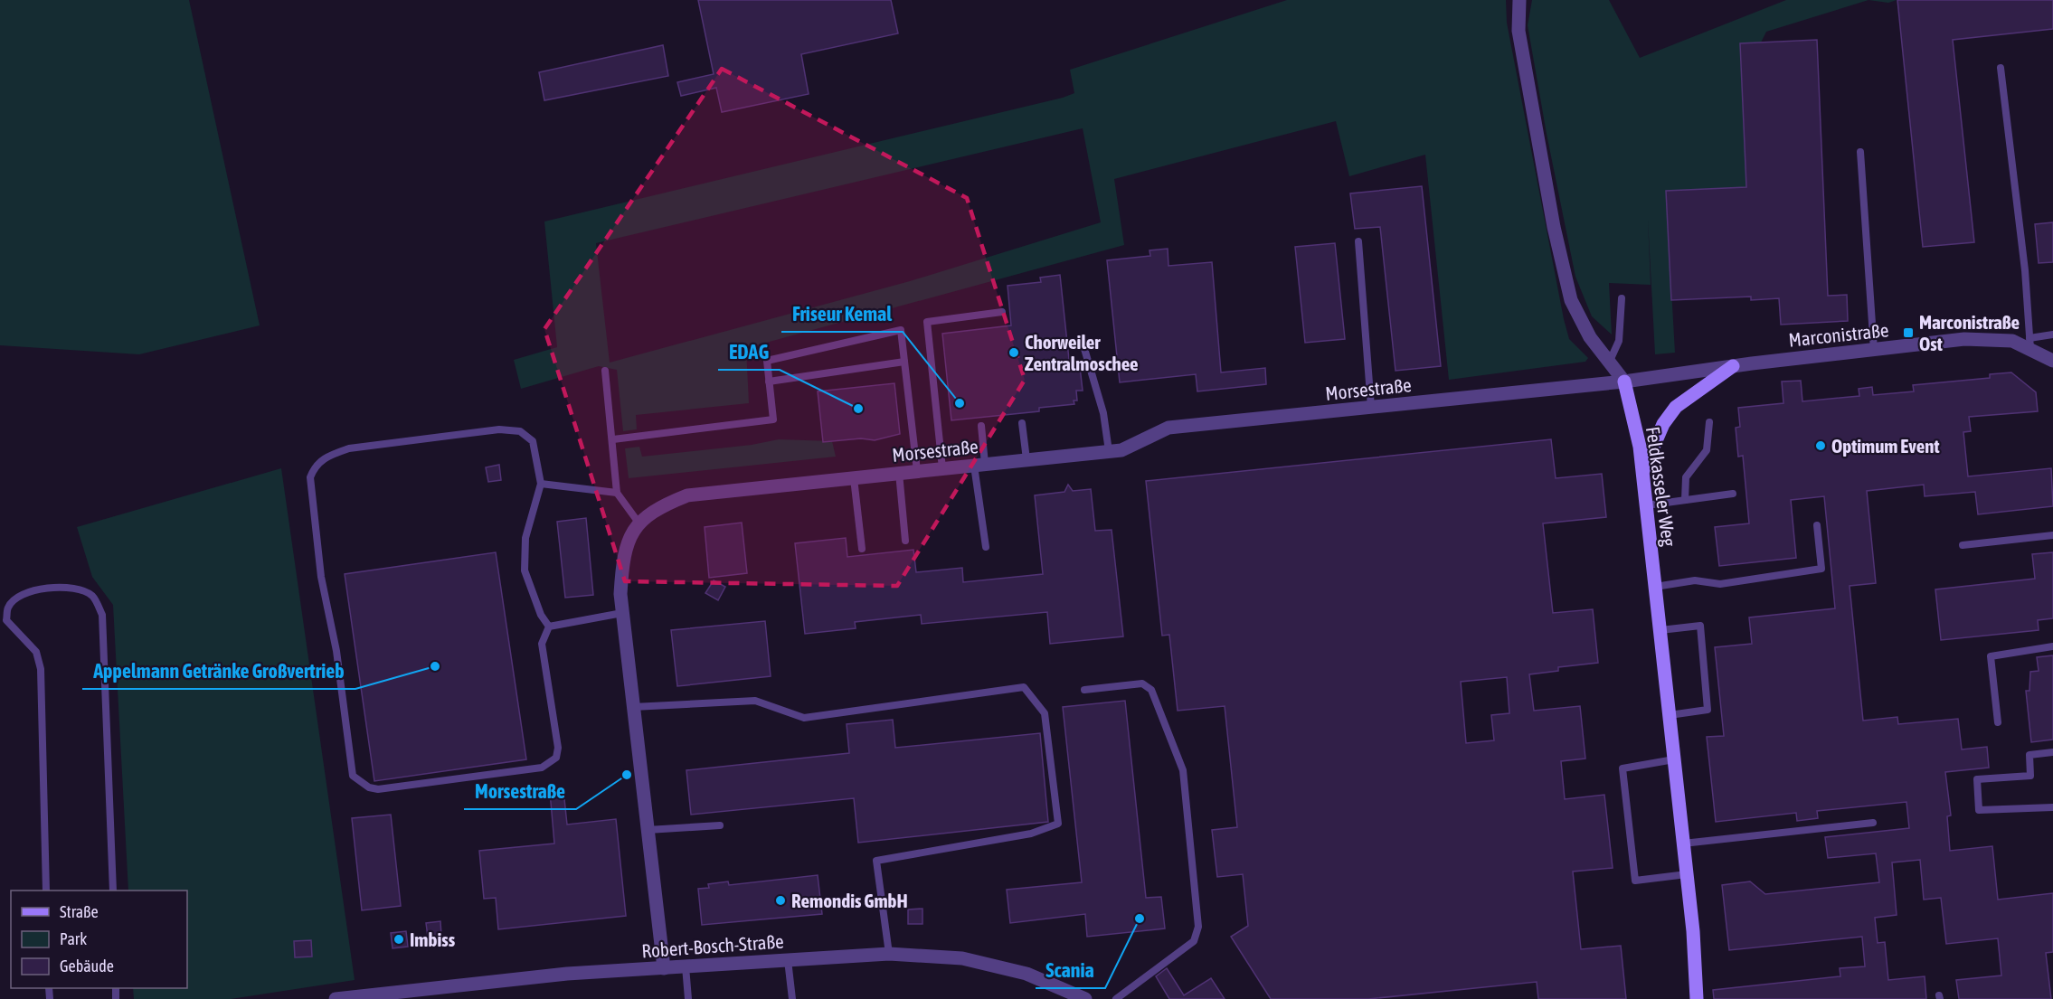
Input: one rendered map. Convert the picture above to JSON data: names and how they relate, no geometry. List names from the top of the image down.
{
  "streets": {
    "street": [
      "Marconistraße",
      "Morsestraße",
      "Feldkasseler Weg",
      "Robert-Bosch-Straße"
    ]
  },
  "crossings": [
    ["Marconistraße", "Morsestraße"],
    ["Marconistraße", "Feldkasseler Weg"],
    ["Morsestraße", "Feldkasseler Weg"],
    ["Morsestraße", "Robert-Bosch-Straße"]
  ],
  "places": {
    "transit": ["Marconistraße Ost"],
    "other": [
      "Chorweiler Zentralmoschee",
      "Friseur Kemal",
      "EDAG",
      "Optimum Event",
      "Appelmann Getränke Großvertrieb",
      "Morsestraße",
      "Remondis GmbH",
      "Scania",
      "Imbiss"
    ]
  },
  "legend": ["Straße", "Park", "Gebäude"]
}
